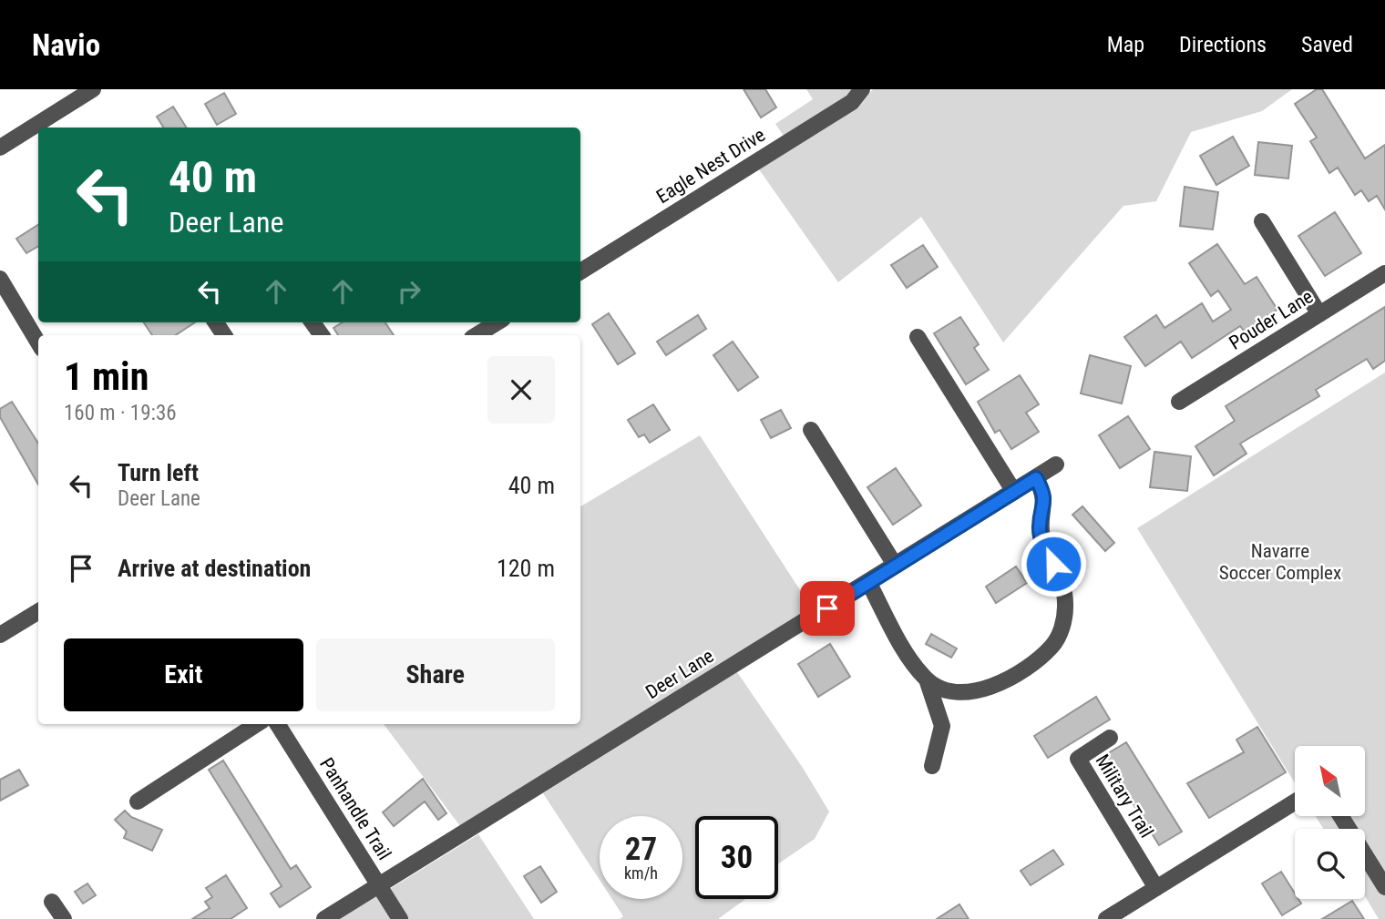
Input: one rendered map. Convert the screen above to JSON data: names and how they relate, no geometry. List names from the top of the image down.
{
  "streets": {
    "street": [
      "Eagle Nest Drive",
      "Pouder Lane",
      "Deer Lane",
      "Military Trail",
      "Panhandle Trail"
    ]
  },
  "crossings": [
    ["Deer Lane", "Panhandle Trail"]
  ],
  "parks": ["Navarre Soccer Complex"],
  "north": "top left",
  "page": {
    "header": "Navio",
    "nav": ["Map", "Directions", "Saved"],
    "turn": ["40 m", "Deer Lane"],
    "heading": ["1 min", "160 m · 19:36"],
    "list": [
      {
        "name": "Turn left",
        "note": "Deer Lane",
        "value": "40 m"
      },
      {
        "name": "Arrive at destination",
        "value": "120 m"
      }
    ],
    "buttons": ["Exit", "Share"],
    "speed": "27 km/h",
    "limit": "30"
  }
}
